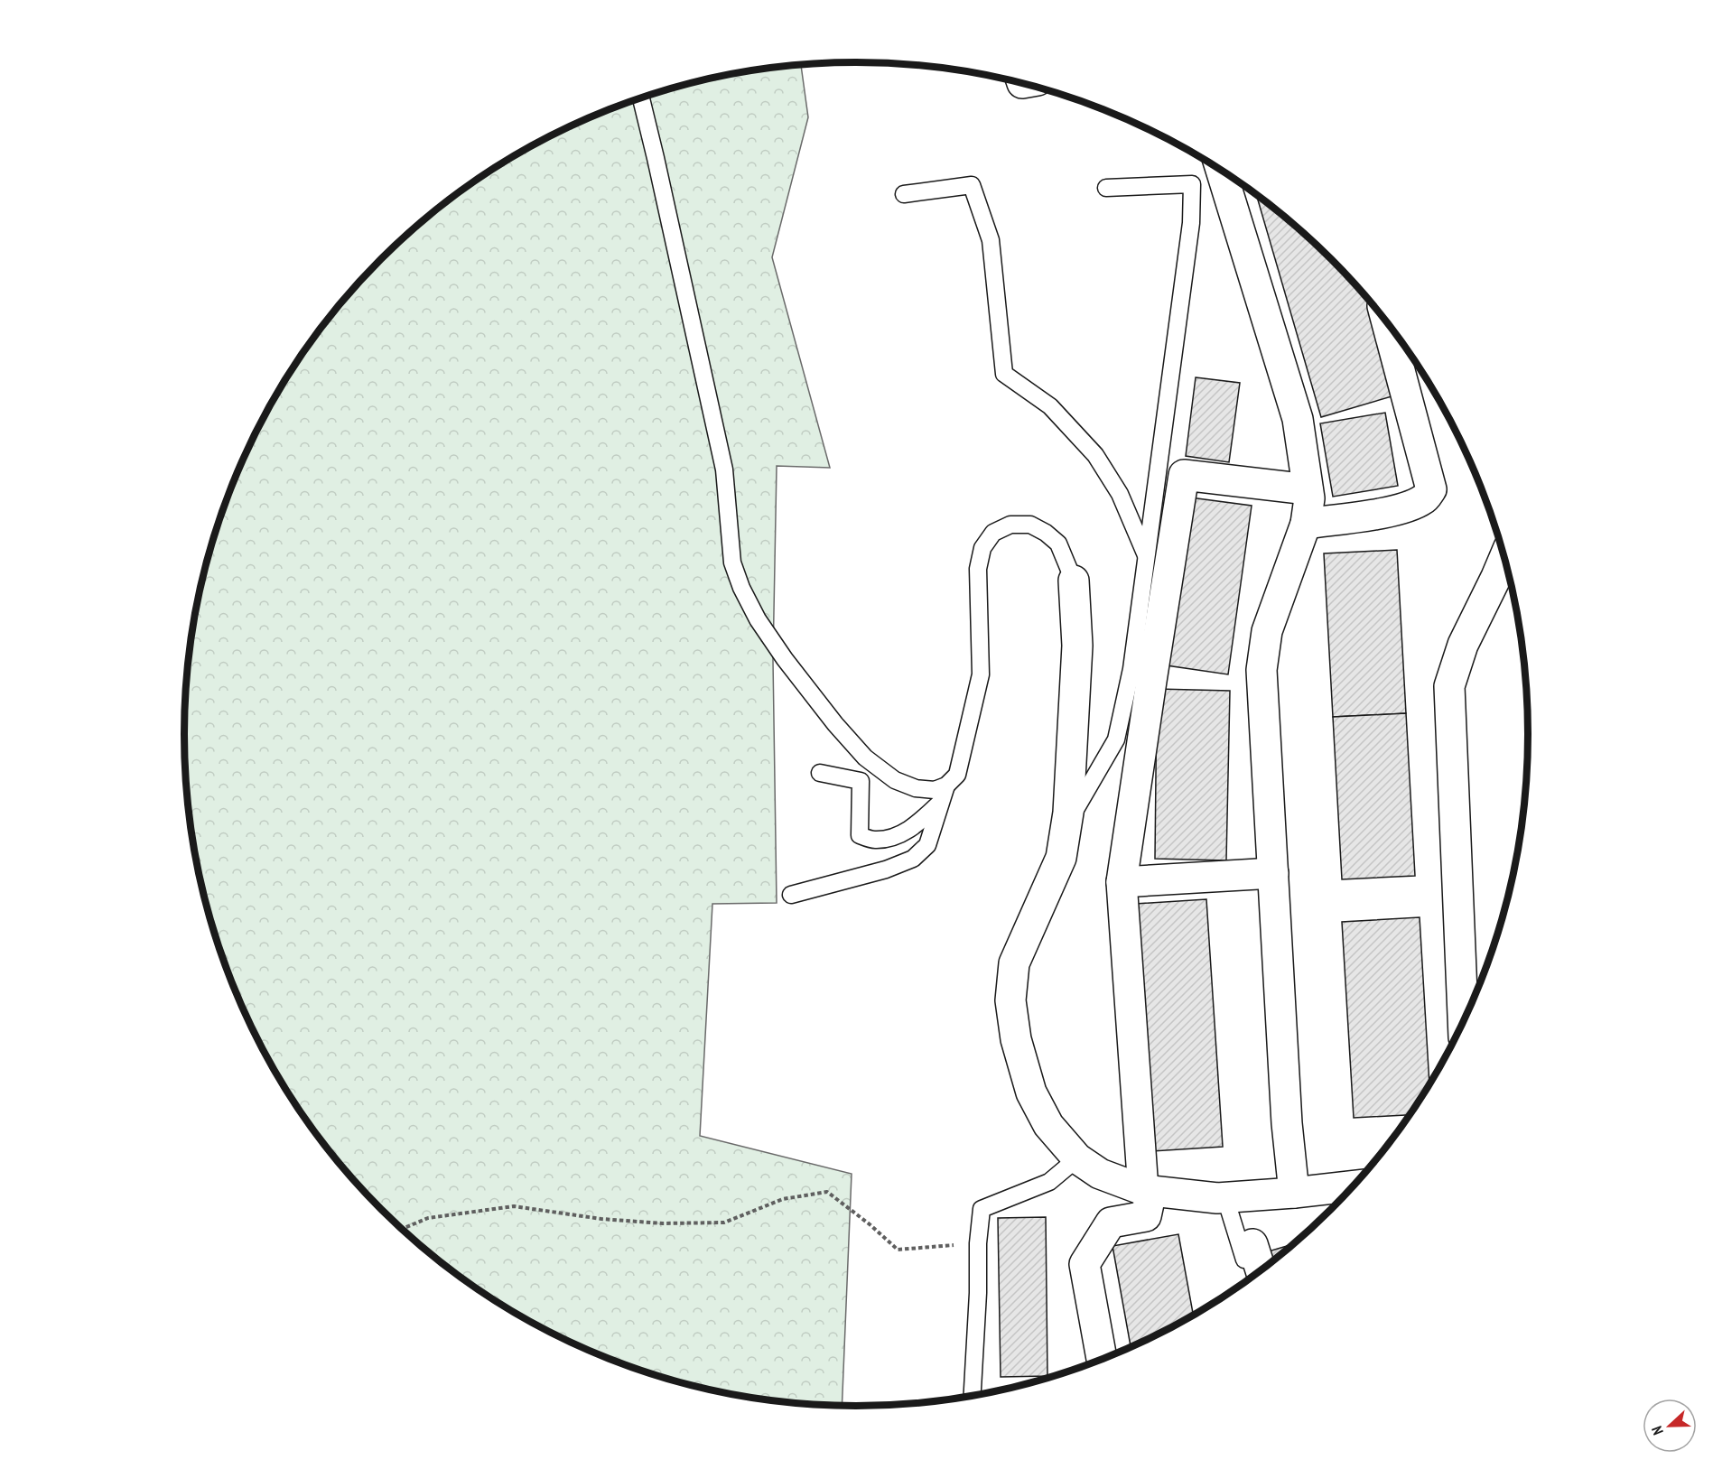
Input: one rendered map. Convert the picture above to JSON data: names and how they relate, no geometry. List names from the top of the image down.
{
  "north": "left"
}
